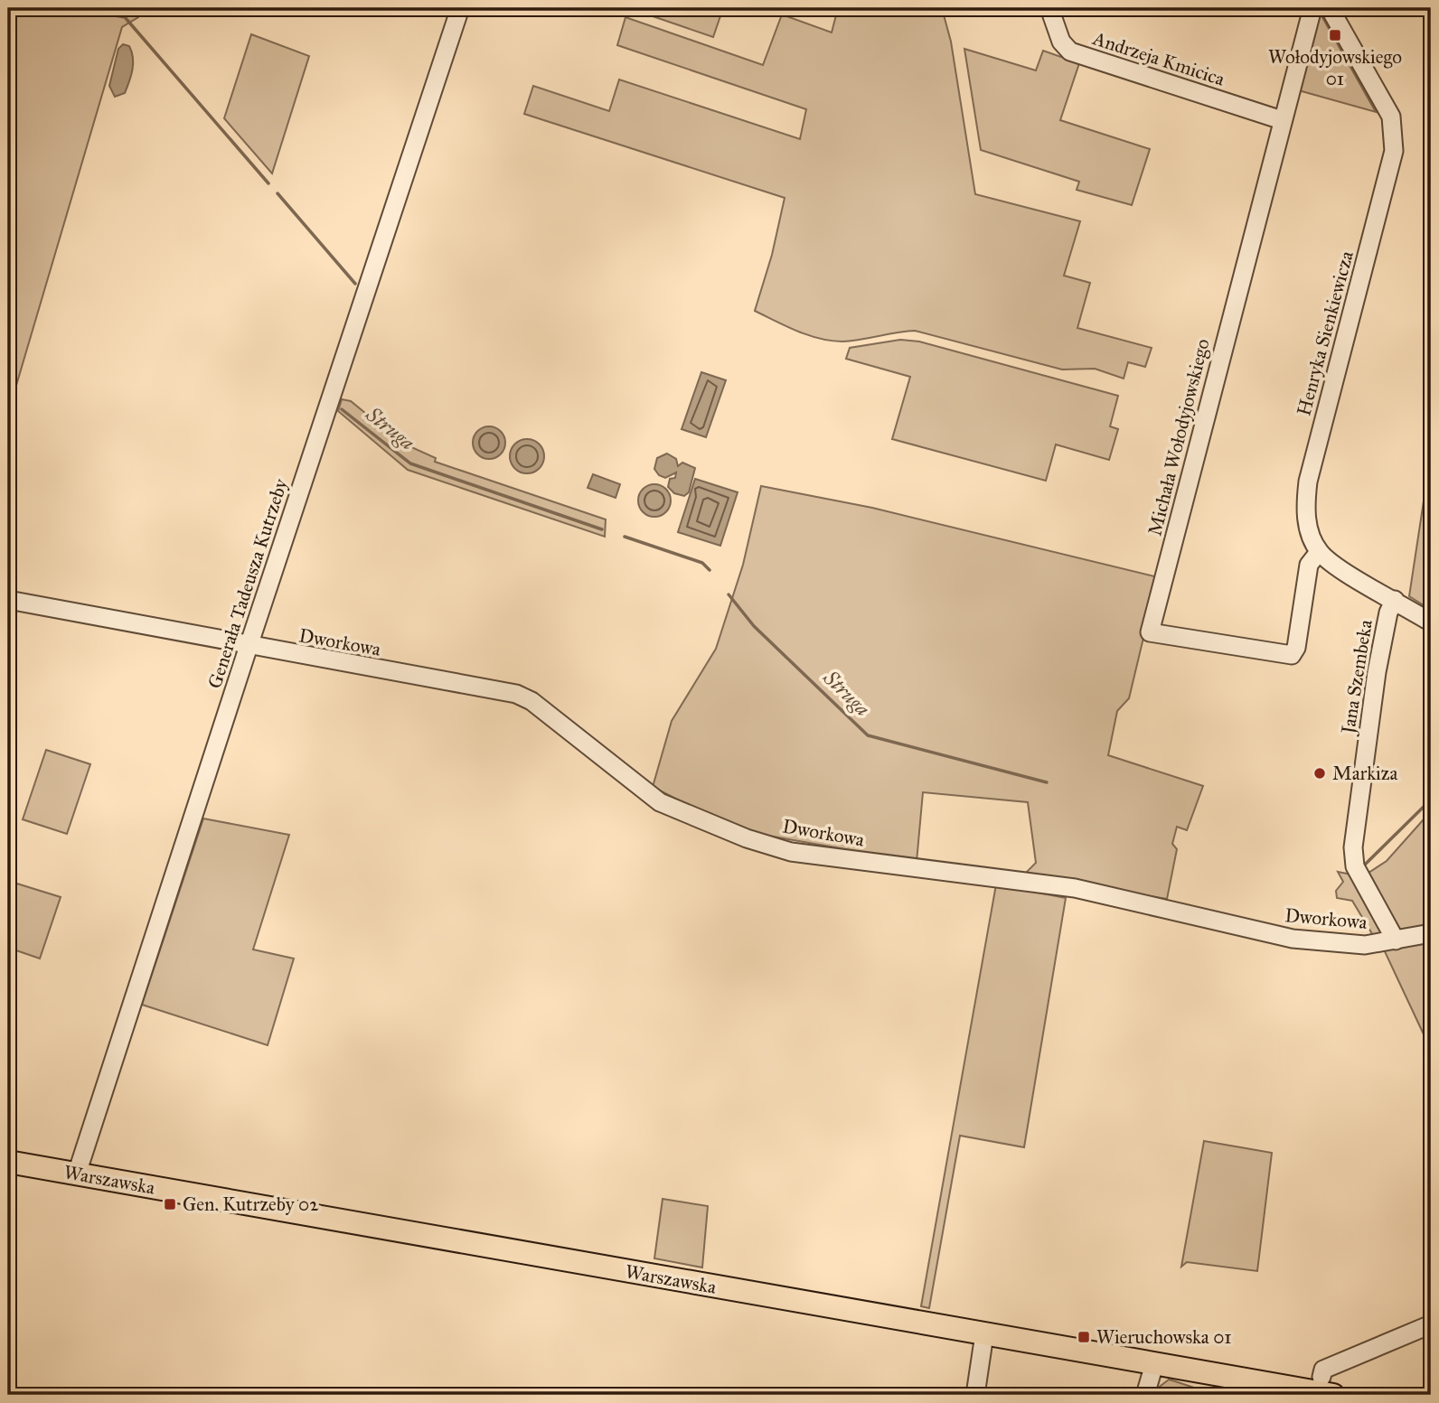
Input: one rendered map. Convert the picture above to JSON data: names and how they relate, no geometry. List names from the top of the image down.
{
  "streets": {
    "main road": ["Warszawska"],
    "street": [
      "Andrzeja Kmicica",
      "Henryka Sienkiewicza",
      "Michała Wołodyjowskiego",
      "Generała Tadeusza Kutrzeby",
      "Dworkowa",
      "Jana Szembeka"
    ]
  },
  "crossings": [
    ["Andrzeja Kmicica", "Michała Wołodyjowskiego"],
    ["Henryka Sienkiewicza", "Michała Wołodyjowskiego"],
    ["Generała Tadeusza Kutrzeby", "Dworkowa"],
    ["Generała Tadeusza Kutrzeby", "Warszawska"],
    ["Dworkowa", "Jana Szembeka"]
  ],
  "water": ["Struga"],
  "places": {
    "transit": ["Wołodyjowskiego 01", "Gen. Kutrzeby 02", "Wieruchowska 01"],
    "other": ["Markiza"]
  }
}
